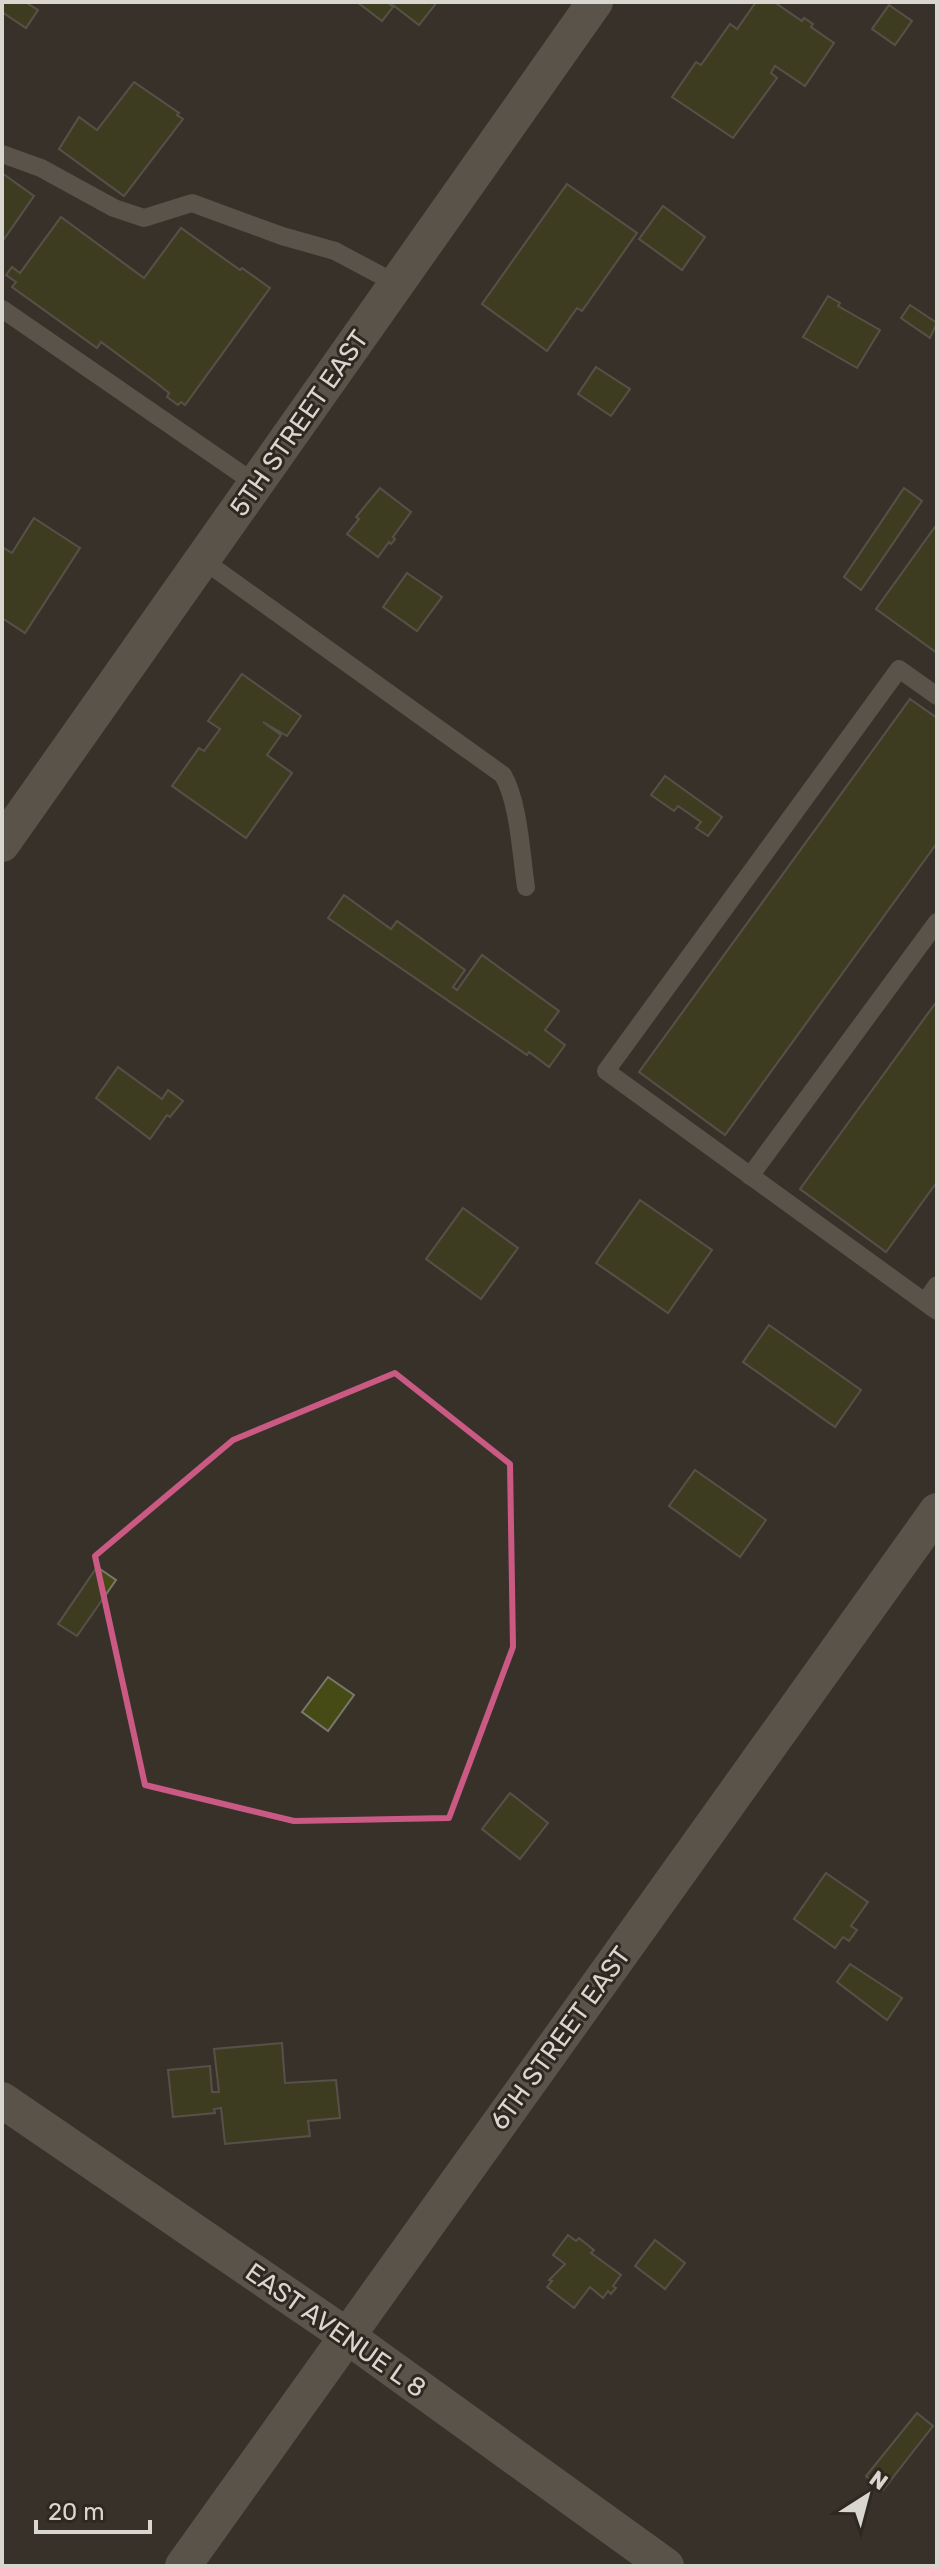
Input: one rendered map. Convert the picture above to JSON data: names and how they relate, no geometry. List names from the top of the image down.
{
  "streets": {
    "street": ["5TH STREET EAST", "6TH STREET EAST", "EAST AVENUE L 8"]
  },
  "crossings": [
    ["6TH STREET EAST", "EAST AVENUE L 8"]
  ],
  "scale_bar": "20 m",
  "north": "top right"
}
